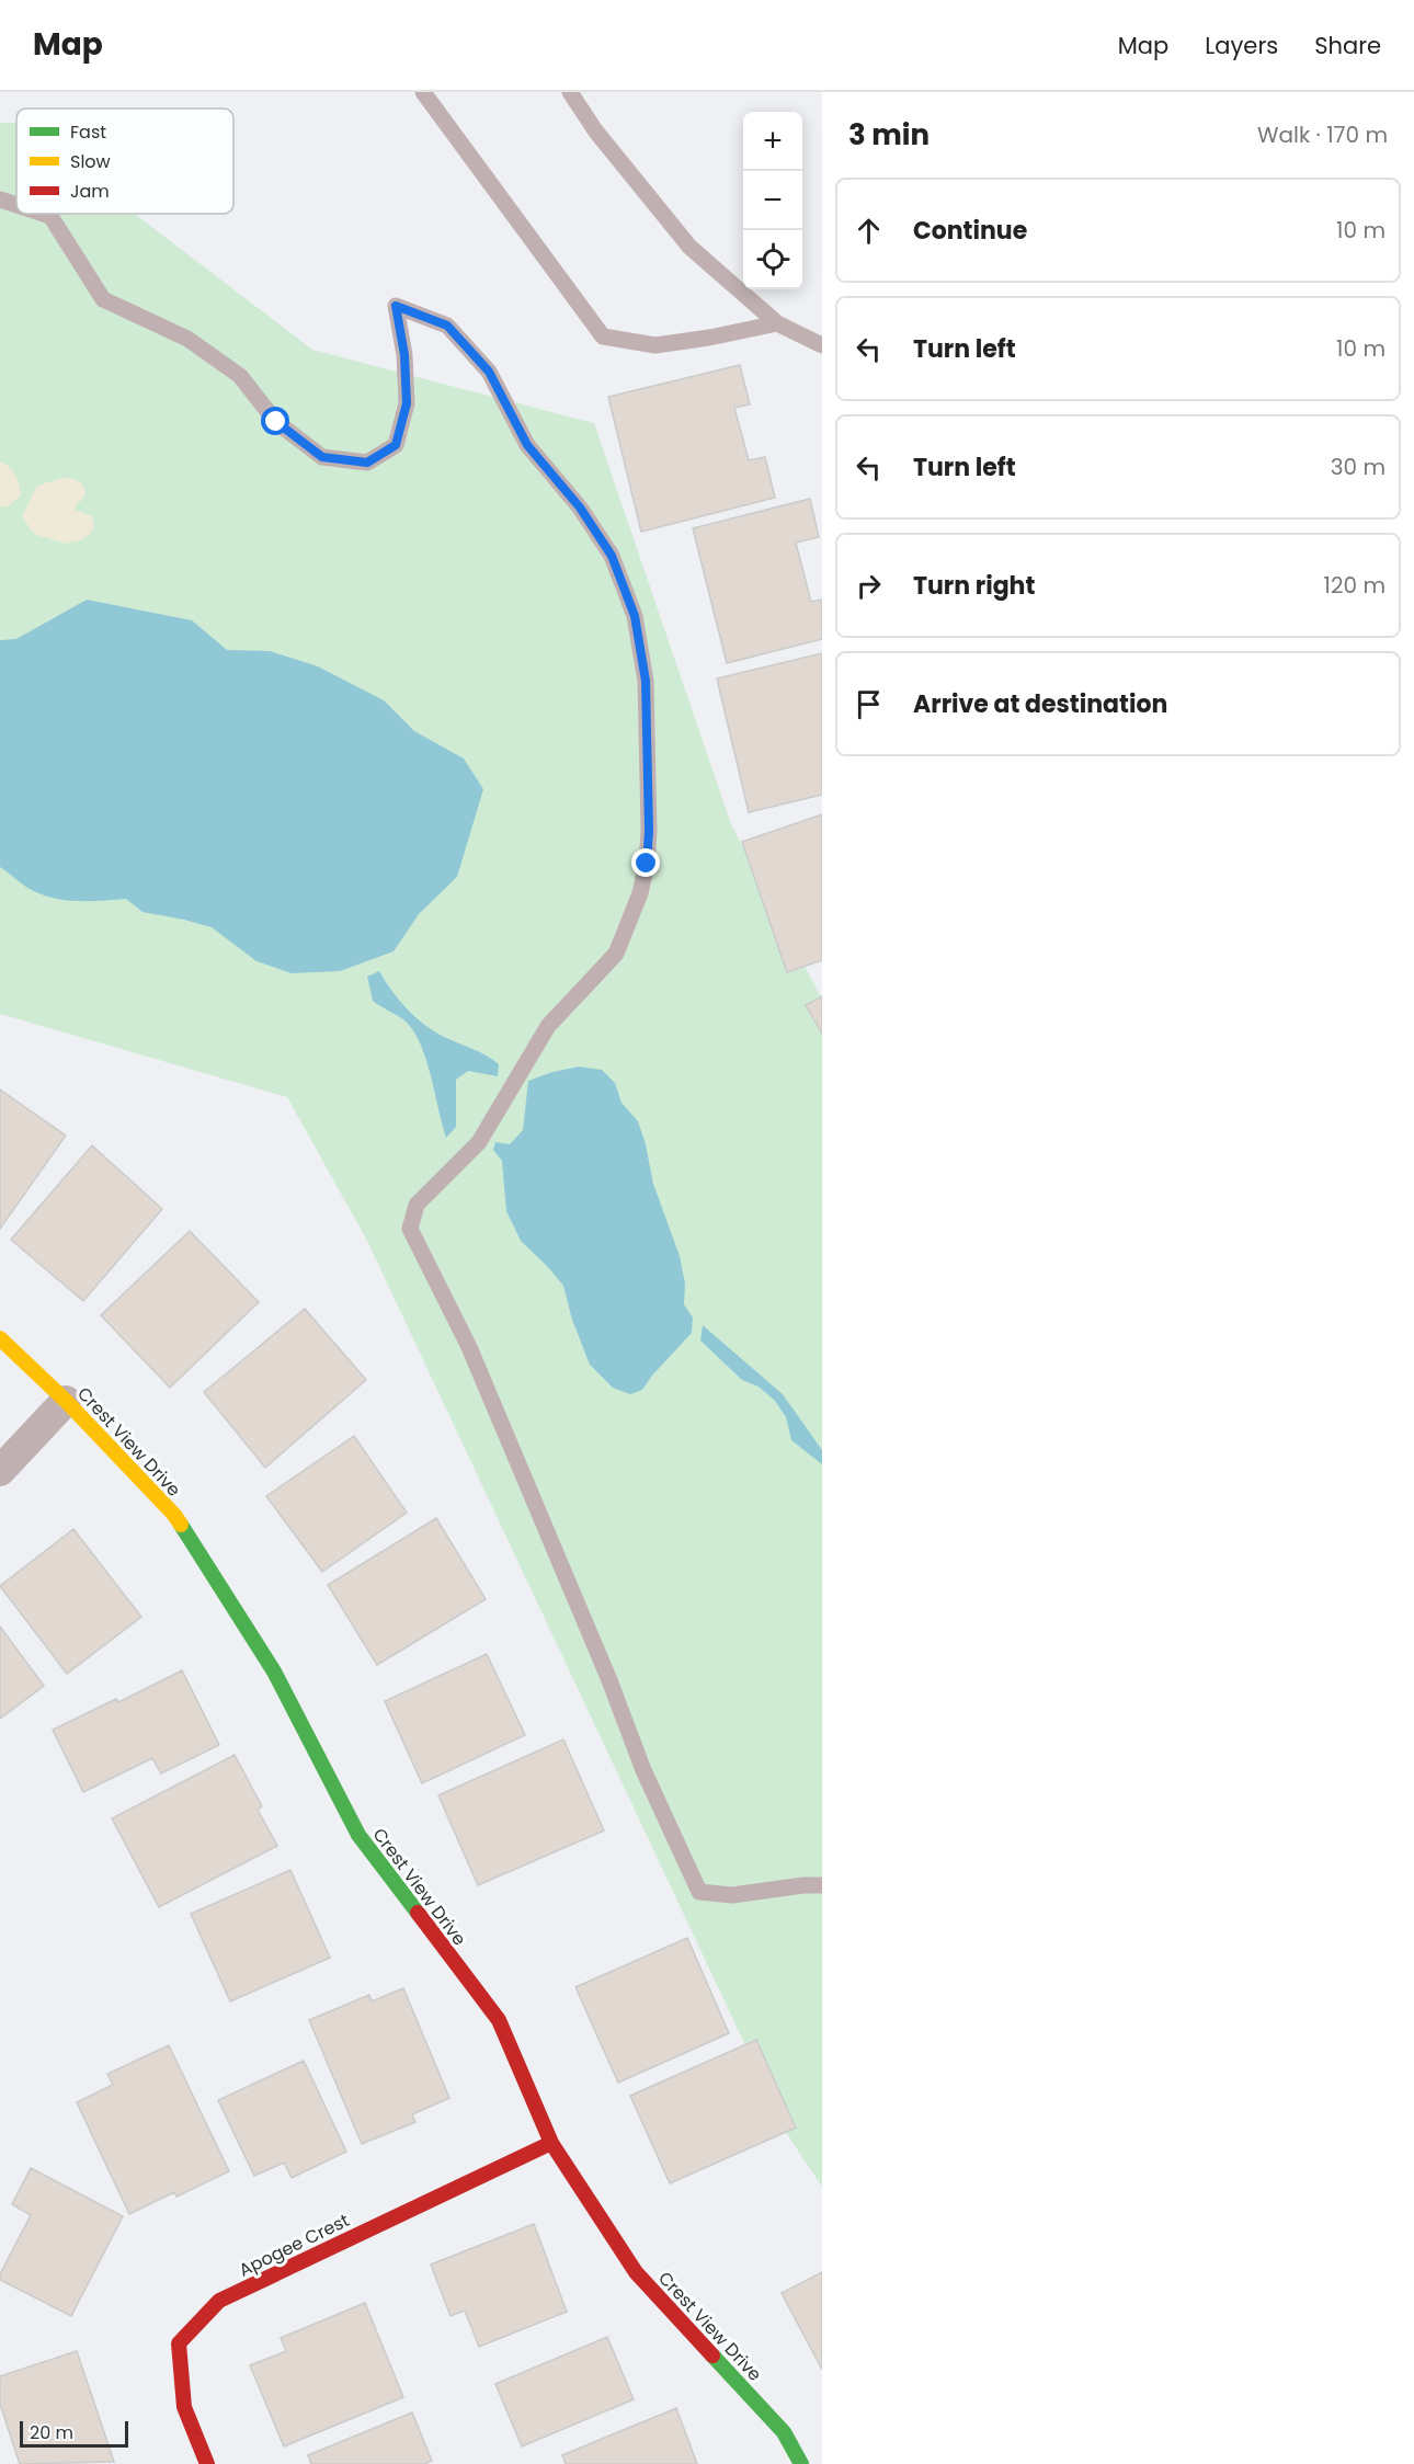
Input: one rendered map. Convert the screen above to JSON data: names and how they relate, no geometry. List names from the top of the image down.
{
  "streets": {
    "street": ["Crest View Drive", "Apogee Crest"]
  },
  "crossings": [
    ["Crest View Drive", "Apogee Crest"]
  ],
  "legend": ["Fast", "Slow", "Jam"],
  "scale_bar": "20 m",
  "page": {
    "header": "Map",
    "nav": ["Map", "Layers", "Share"],
    "heading": ["3 min", "Walk · 170 m"],
    "map_buttons": ["+", "−"],
    "list": [
      ["Continue", "10 m"],
      ["Turn left", "10 m"],
      ["Turn left", "30 m"],
      ["Turn right", "120 m"],
      "Arrive at destination"
    ],
    "scale": "20 m"
  }
}
